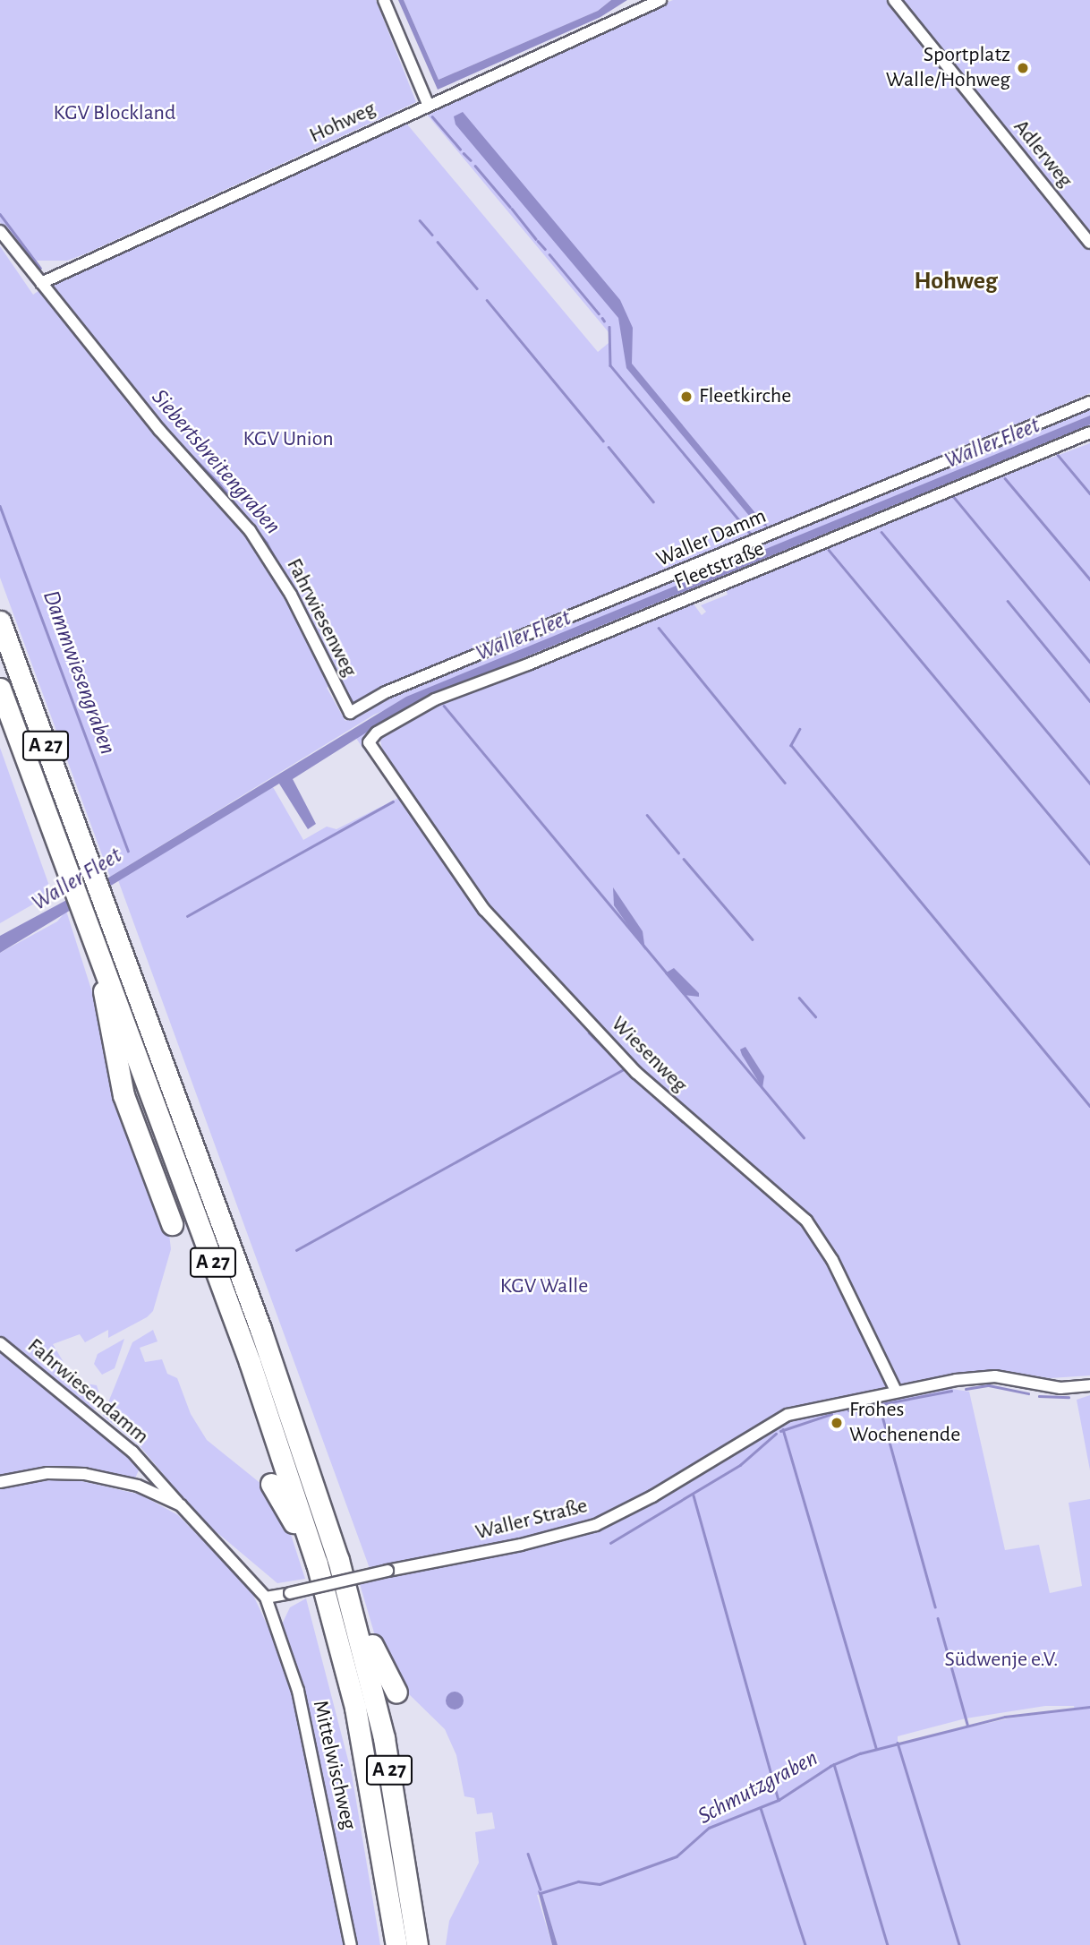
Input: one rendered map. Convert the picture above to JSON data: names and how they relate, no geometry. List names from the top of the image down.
{
  "streets": {
    "highway": ["A 27"],
    "street": [
      "Hohweg",
      "Adlerweg",
      "Waller Damm",
      "Fleetstraße",
      "Fahrwiesenweg",
      "Wiesenweg",
      "Fahrwiesendamm",
      "Waller Straße",
      "Mittelwischweg"
    ]
  },
  "crossings": [
    ["Hohweg", "Fahrwiesenweg"],
    ["Waller Damm", "Fahrwiesenweg"],
    ["Fleetstraße", "Wiesenweg"],
    ["Wiesenweg", "Waller Straße"],
    ["Waller Straße", "Mittelwischweg"]
  ],
  "districts": ["Hohweg"],
  "water": [
    "Waller Fleet",
    "Siebertsbreitengraben",
    "Dammwiesengraben",
    "Schmutzgraben"
  ],
  "parks": [
    "KGV Blockland",
    "KGV Union",
    "KGV Walle",
    "Südwenje e.V."
  ],
  "places": ["Sportplatz Walle/Hohweg", "Fleetkirche", "Frohes Wochenende"]
}
